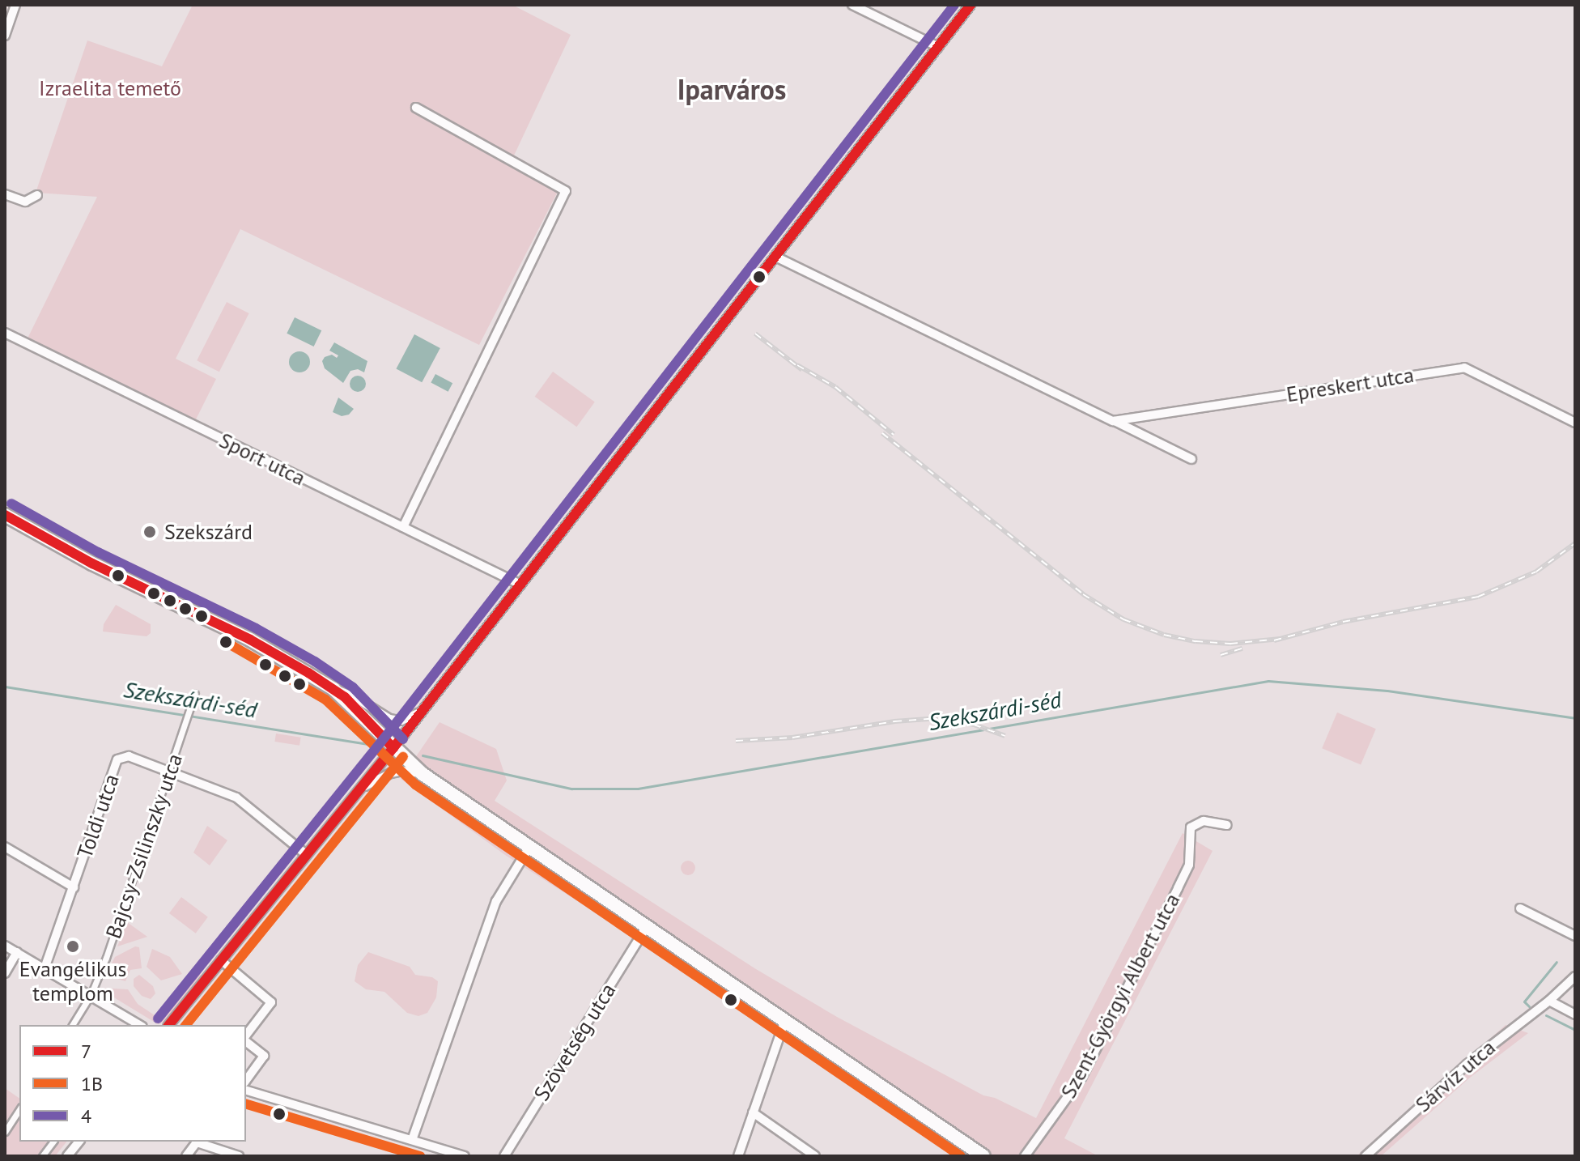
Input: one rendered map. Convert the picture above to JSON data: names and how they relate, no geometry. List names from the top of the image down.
{
  "streets": {
    "street": [
      "Epreskert utca",
      "Sport utca",
      "Toldi utca",
      "Bajcsy-Zsilinszky utca",
      "Szent-Györgyi Albert utca",
      "Szövetség utca",
      "Sárvíz utca"
    ]
  },
  "crossings": [
    ["Toldi utca", "Bajcsy-Zsilinszky utca"]
  ],
  "districts": ["Iparváros"],
  "water": ["Szekszárdi-séd"],
  "parks": ["Izraelita temető"],
  "places": ["Szekszárd", "Evangélikus templom"],
  "lines": ["transit line 7", "transit line 4", "transit line 1B"],
  "legend": ["7", "1B", "4"]
}
